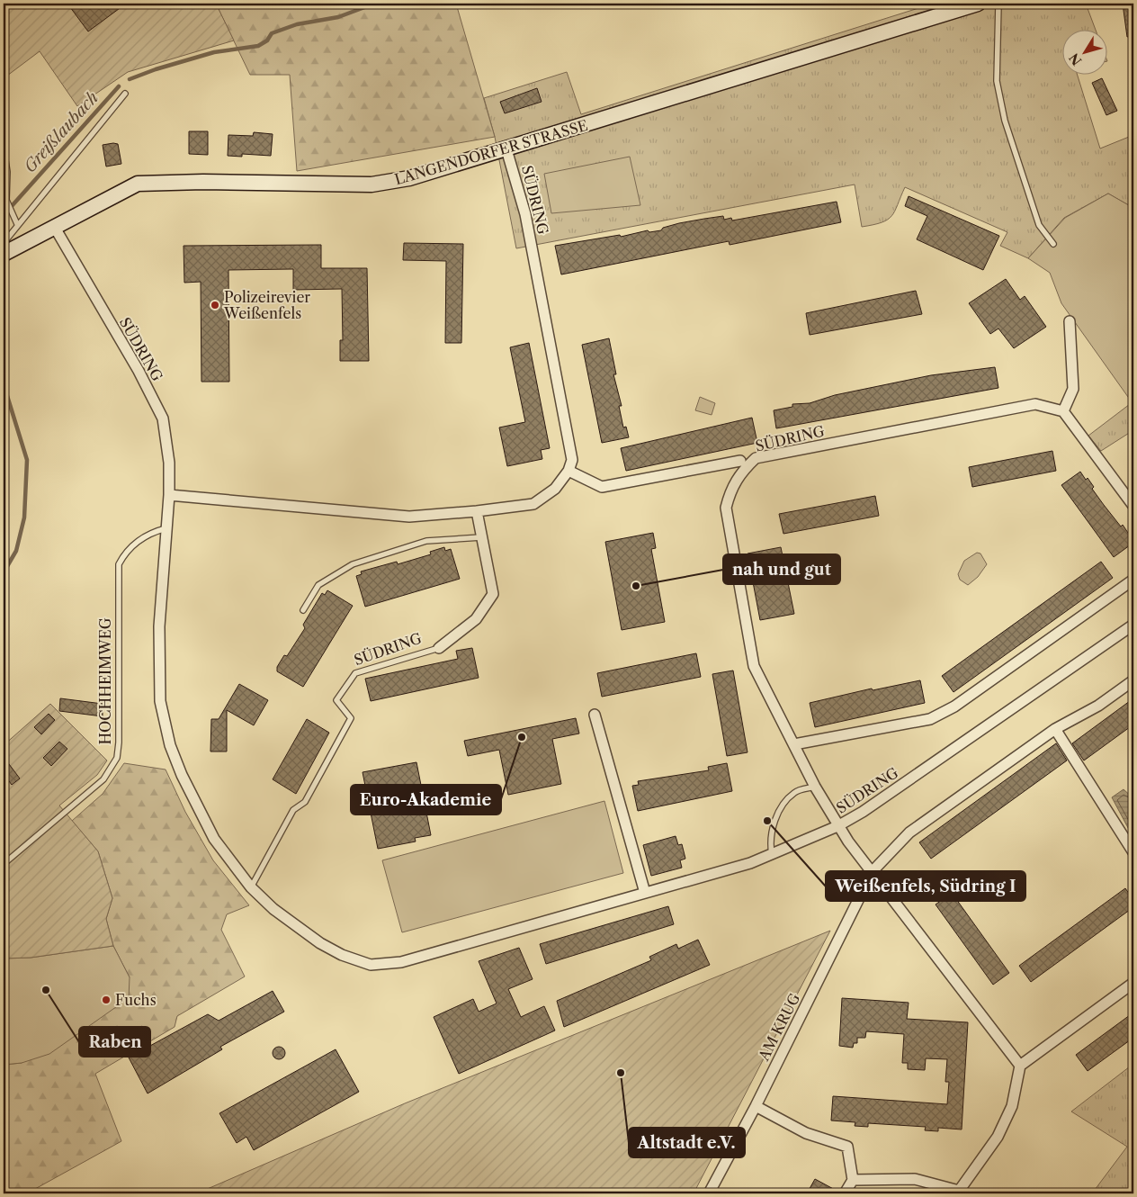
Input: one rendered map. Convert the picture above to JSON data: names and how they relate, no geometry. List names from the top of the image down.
{
  "streets": {
    "street": ["LANGENDORFER STRASSE", "SÜDRING", "AM KRUG"],
    "lane": ["HOCHHEIMWEG"]
  },
  "crossings": [
    ["LANGENDORFER STRASSE", "SÜDRING"],
    ["SÜDRING", "HOCHHEIMWEG"],
    ["SÜDRING", "AM KRUG"]
  ],
  "water": ["Greißlaubach"],
  "places": [
    "Polizeirevier Weißenfels",
    "nah und gut",
    "Euro-Akademie",
    "Weißenfels, Südring I",
    "Raben",
    "Fuchs",
    "Altstadt e.V."
  ],
  "north": "bottom left"
}
